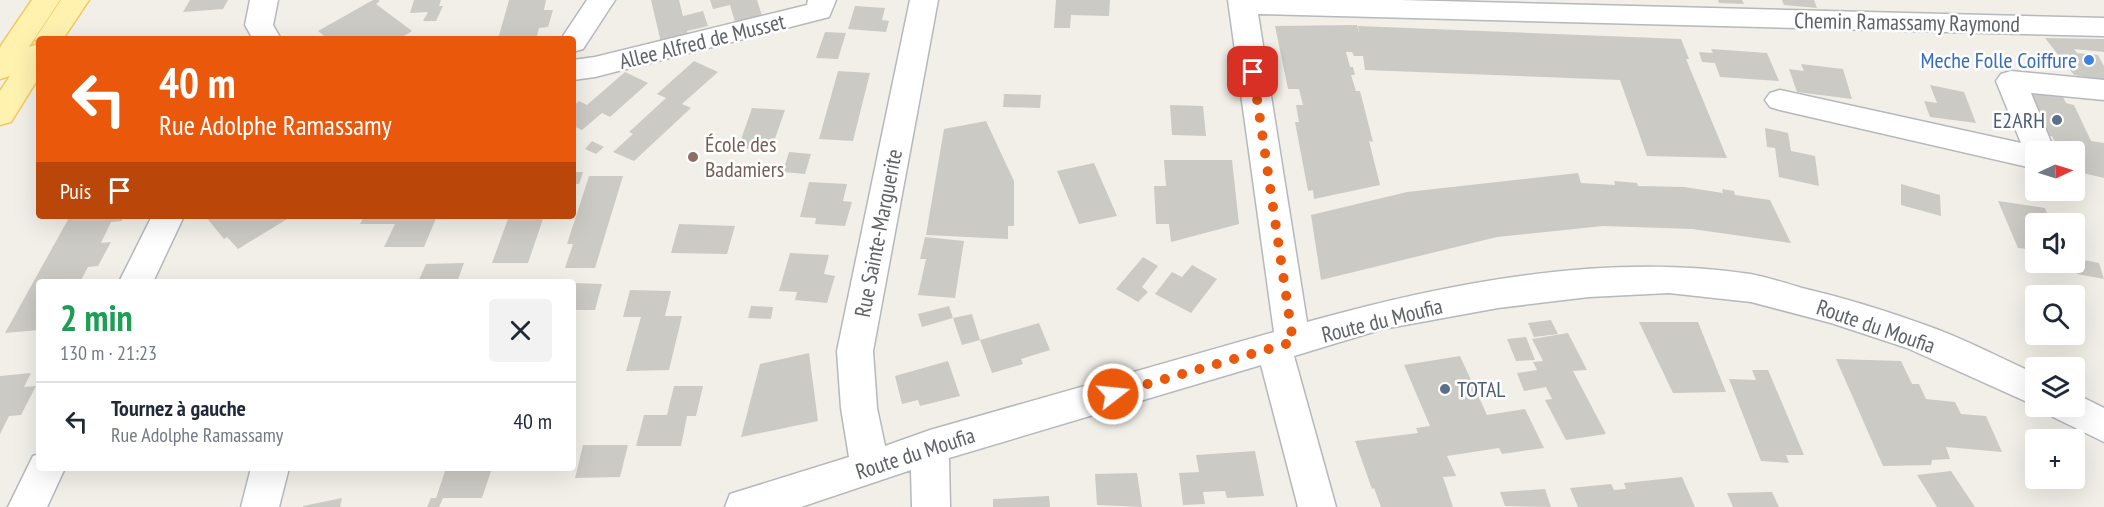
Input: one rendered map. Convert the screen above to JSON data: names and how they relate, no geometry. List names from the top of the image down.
{
  "streets": {
    "street": [
      "Chemin Ramassamy Raymond",
      "Allee Alfred de Musset",
      "Rue Sainte-Marguerite",
      "Route du Moufia"
    ]
  },
  "crossings": [
    ["Rue Sainte-Marguerite", "Route du Moufia"]
  ],
  "places": [
    "Meche Folle Coiffure",
    "E2ARH",
    "École des Badamiers",
    "TOTAL"
  ],
  "north": "right",
  "page": {
    "turn": ["40 m", "Rue Adolphe Ramassamy"],
    "map_buttons": "+",
    "then": "Puis",
    "heading": ["2 min", "130 m · 21:23"],
    "list": [
      {
        "name": "Tournez à gauche",
        "note": "Rue Adolphe Ramassamy",
        "value": "40 m"
      }
    ]
  }
}
